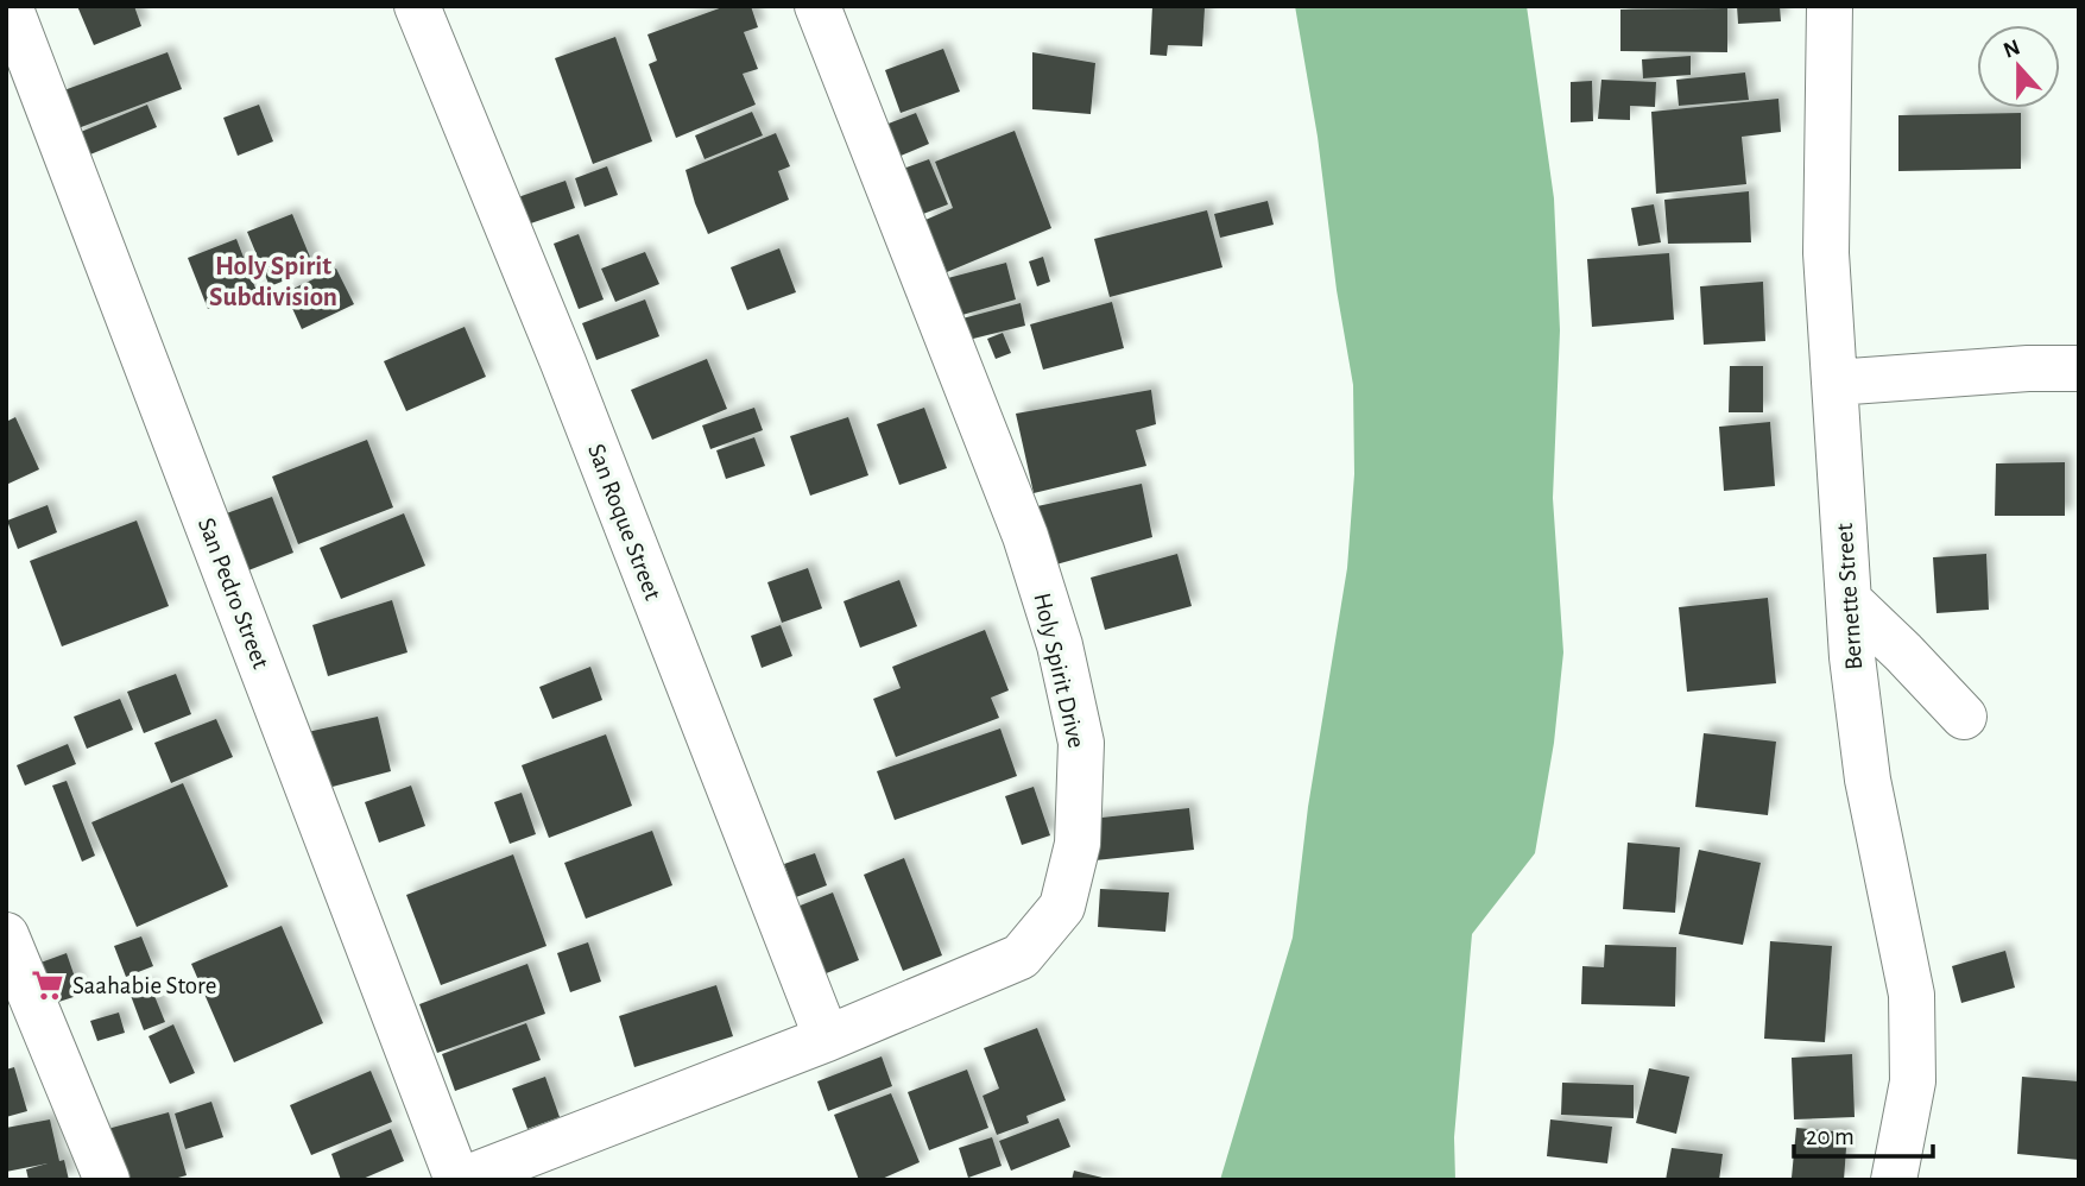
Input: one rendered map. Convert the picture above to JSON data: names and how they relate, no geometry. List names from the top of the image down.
{
  "streets": {
    "street": [
      "San Roque Street",
      "San Pedro Street",
      "Bernette Street",
      "Holy Spirit Drive"
    ]
  },
  "crossings": [
    ["San Roque Street", "Holy Spirit Drive"],
    ["San Pedro Street", "Holy Spirit Drive"]
  ],
  "districts": ["Holy Spirit Subdivision"],
  "places": {
    "supermarket": ["Saahabie Store"]
  },
  "scale_bar": "20 m",
  "north": "top"
}
